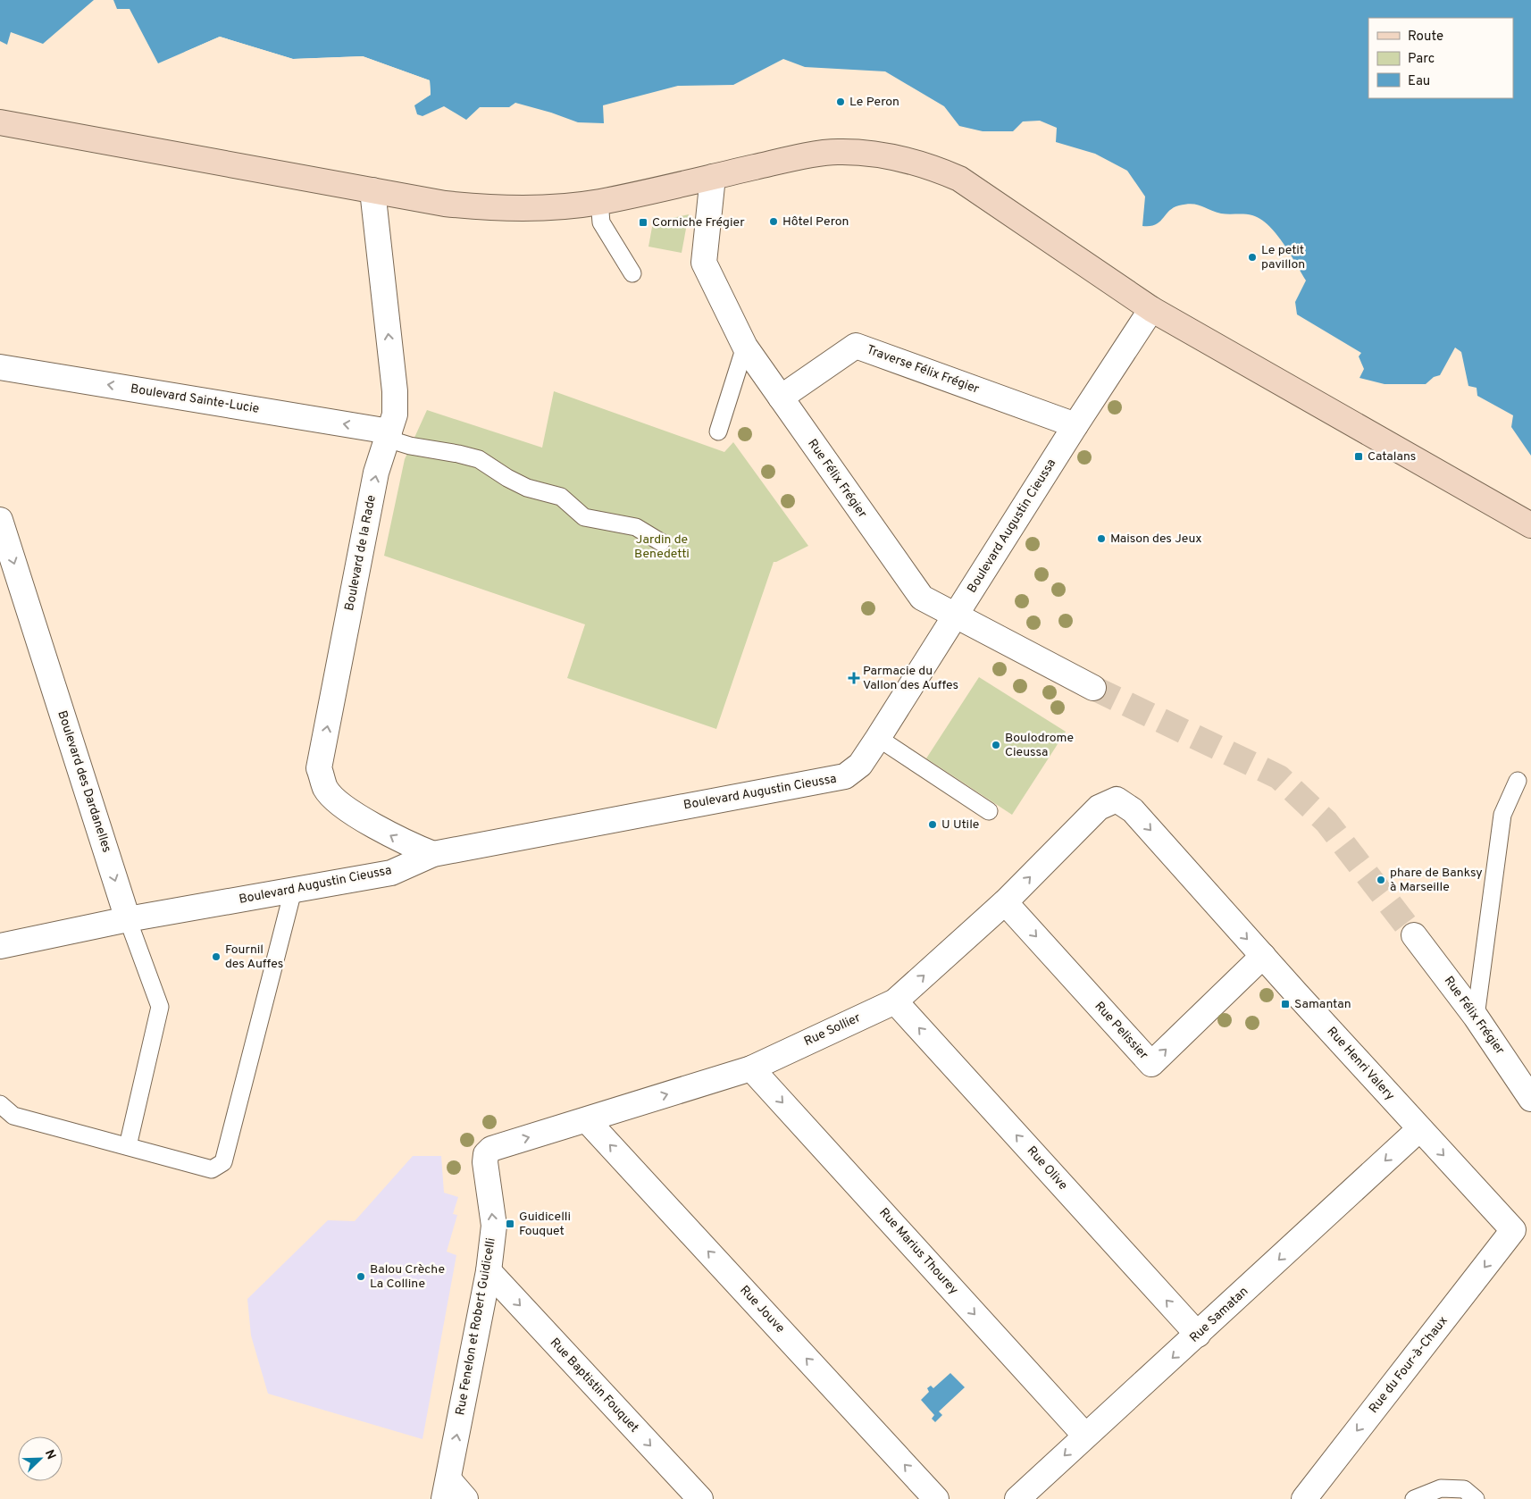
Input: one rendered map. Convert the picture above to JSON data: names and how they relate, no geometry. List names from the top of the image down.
{
  "streets": {
    "street": [
      "Traverse Félix Frégier",
      "Boulevard Sainte-Lucie",
      "Rue Félix Frégier",
      "Boulevard Augustin Cieussa",
      "Boulevard de la Rade",
      "Boulevard des Dardanelles",
      "Rue Sollier",
      "Rue Pelissier",
      "Rue Henri Valery",
      "Rue Olive",
      "Rue Marius Thourey",
      "Rue Jouve",
      "Rue Samatan",
      "Rue Fenelon et Robert Guidicelli",
      "Rue du Four-à-Chaux",
      "Rue Baptistin Fouquet"
    ]
  },
  "crossings": [
    ["Traverse Félix Frégier", "Rue Félix Frégier"],
    ["Traverse Félix Frégier", "Boulevard Augustin Cieussa"],
    ["Boulevard Sainte-Lucie", "Boulevard de la Rade"],
    ["Rue Félix Frégier", "Boulevard Augustin Cieussa"],
    ["Boulevard Augustin Cieussa", "Boulevard de la Rade"],
    ["Boulevard Augustin Cieussa", "Boulevard des Dardanelles"],
    ["Rue Sollier", "Rue Pelissier"],
    ["Rue Sollier", "Rue Henri Valery"],
    ["Rue Sollier", "Rue Olive"],
    ["Rue Sollier", "Rue Marius Thourey"],
    ["Rue Sollier", "Rue Jouve"],
    ["Rue Sollier", "Rue Fenelon et Robert Guidicelli"],
    ["Rue Pelissier", "Rue Henri Valery"],
    ["Rue Henri Valery", "Rue Samatan"],
    ["Rue Henri Valery", "Rue du Four-à-Chaux"],
    ["Rue Olive", "Rue Samatan"],
    ["Rue Marius Thourey", "Rue Samatan"],
    ["Rue Fenelon et Robert Guidicelli", "Rue Baptistin Fouquet"]
  ],
  "one_way": [
    "Boulevard Sainte-Lucie",
    "Boulevard de la Rade",
    "Boulevard des Dardanelles",
    "Rue Sollier",
    "Rue Henri Valery",
    "Rue Olive",
    "Rue Marius Thourey",
    "Rue Jouve",
    "Rue Samatan",
    "Rue Fenelon et Robert Guidicelli",
    "Rue du Four-à-Chaux",
    "Rue Baptistin Fouquet"
  ],
  "parks": ["Jardin de Benedetti"],
  "places": {
    "other": [
      "Le Peron",
      "Hôtel Peron",
      "Le petit pavillon",
      "Maison des Jeux",
      "Boulodrome Cieussa",
      "U Utile",
      "phare de Banksy à Marseille",
      "Fournil des Auffes",
      "Balou Crèche La Colline"
    ],
    "transit": [
      "Corniche Frégier",
      "Catalans",
      "Samantan",
      "Guidicelli Fouquet"
    ],
    "health": ["Parmacie du Vallon des Auffes"]
  },
  "legend": ["Route", "Parc", "Eau"],
  "north": "top right"
}
